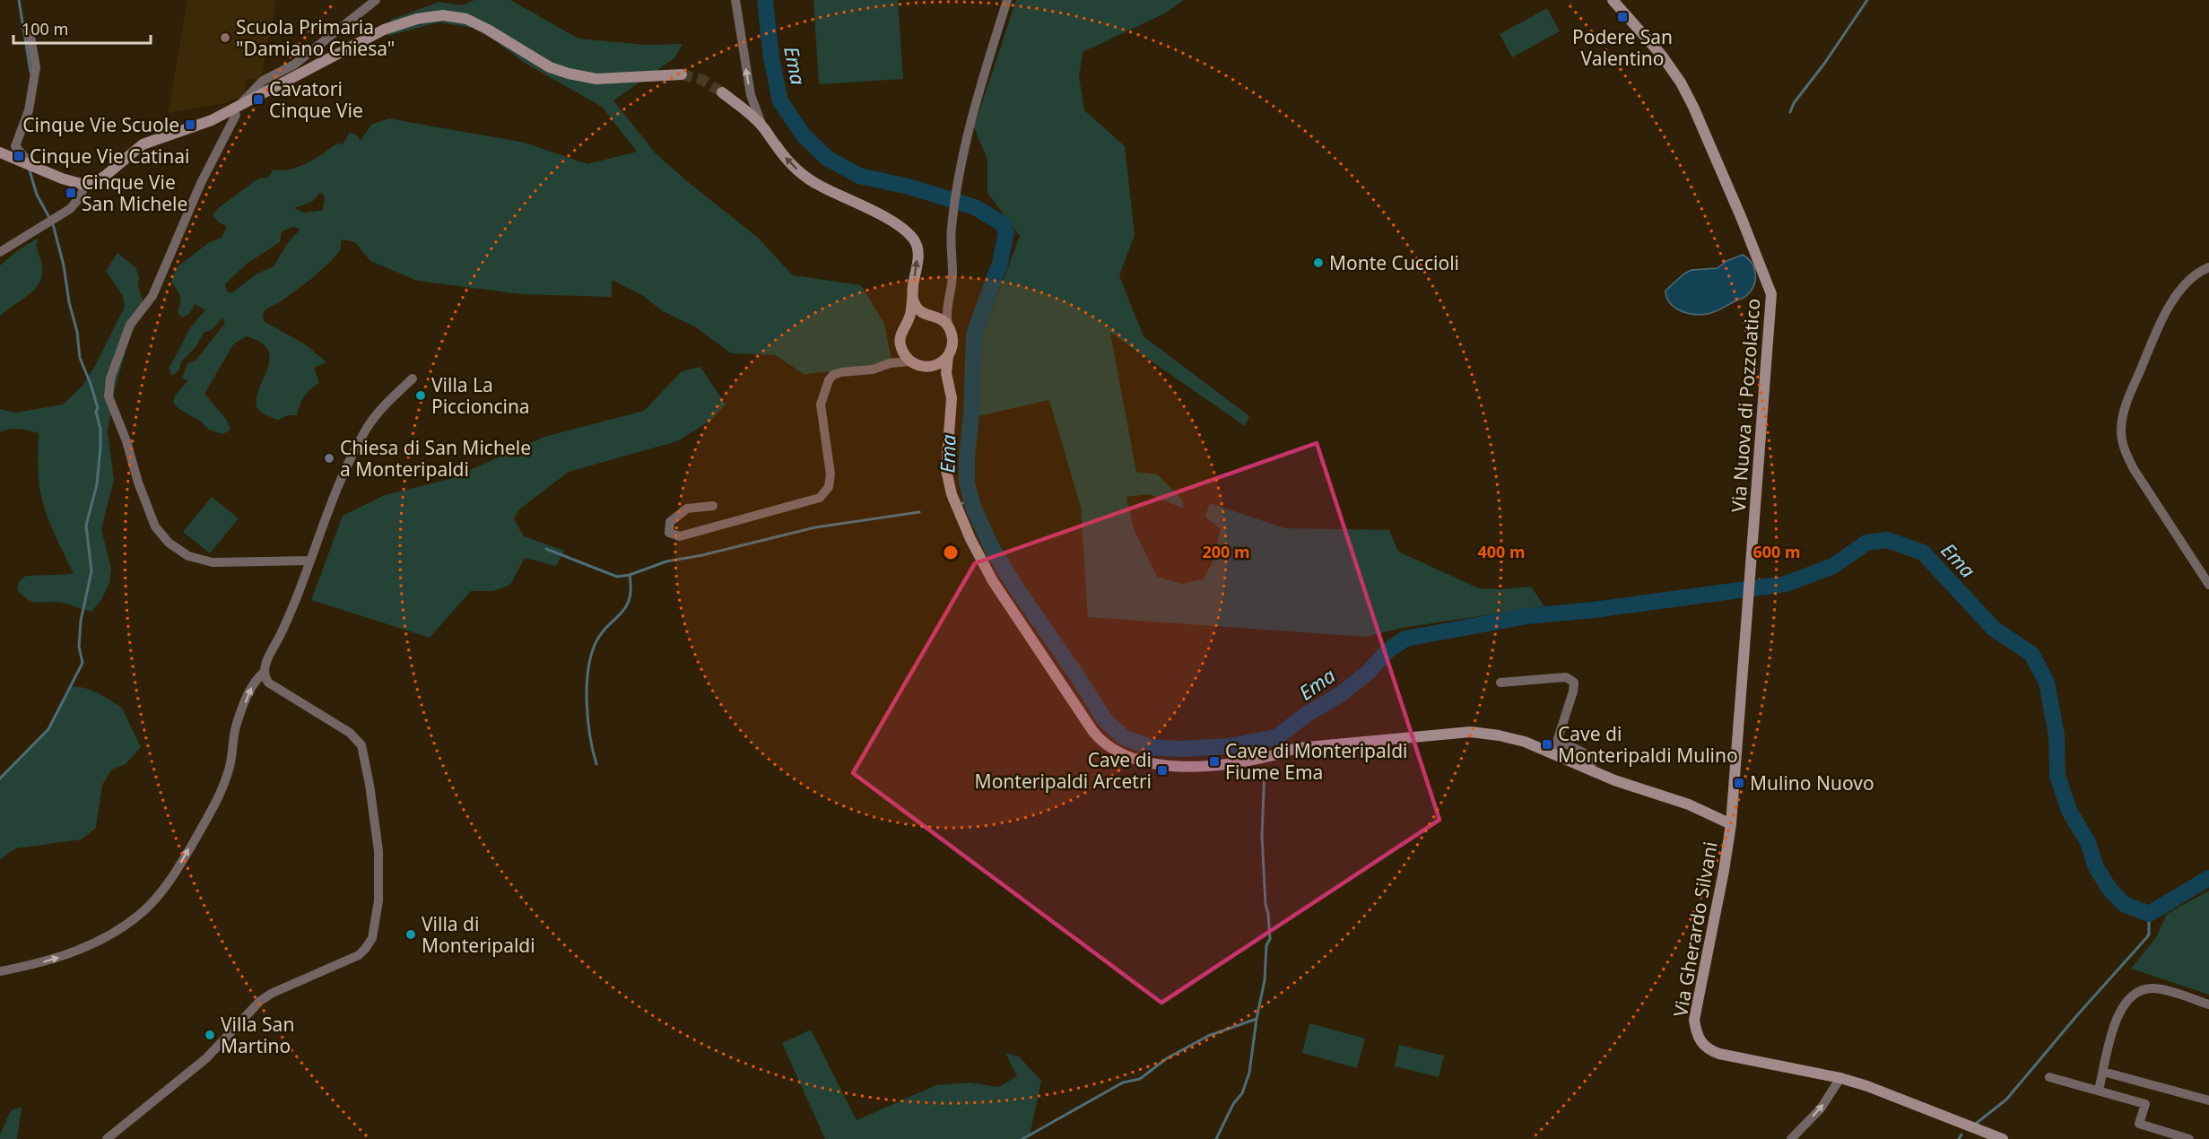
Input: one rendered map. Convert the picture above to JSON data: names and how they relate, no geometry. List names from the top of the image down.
{
  "streets": {
    "street": ["Via Nuova di Pozzolatico", "Via Gherardo Silvani"]
  },
  "crossings": [
    ["Via Nuova di Pozzolatico", "Via Gherardo Silvani"]
  ],
  "water": ["Ema"],
  "places": {
    "transit": [
      "Podere San Valentino",
      "Cavatori Cinque Vie",
      "Cinque Vie Scuole",
      "Cinque Vie Catinai",
      "Cinque Vie San Michele",
      "Cave di Monteripaldi Mulino",
      "Cave di Monteripaldi Fiume Ema",
      "Cave di Monteripaldi Arcetri",
      "Mulino Nuovo"
    ],
    "other": [
      "Scuola Primaria \"Damiano Chiesa\"",
      "Monte Cuccioli",
      "Villa La Piccioncina",
      "Chiesa di San Michele a Monteripaldi",
      "Villa di Monteripaldi",
      "Villa San Martino"
    ]
  },
  "scale_bar": "100 m",
  "rings": ["200 m", "400 m", "600 m"]
}
